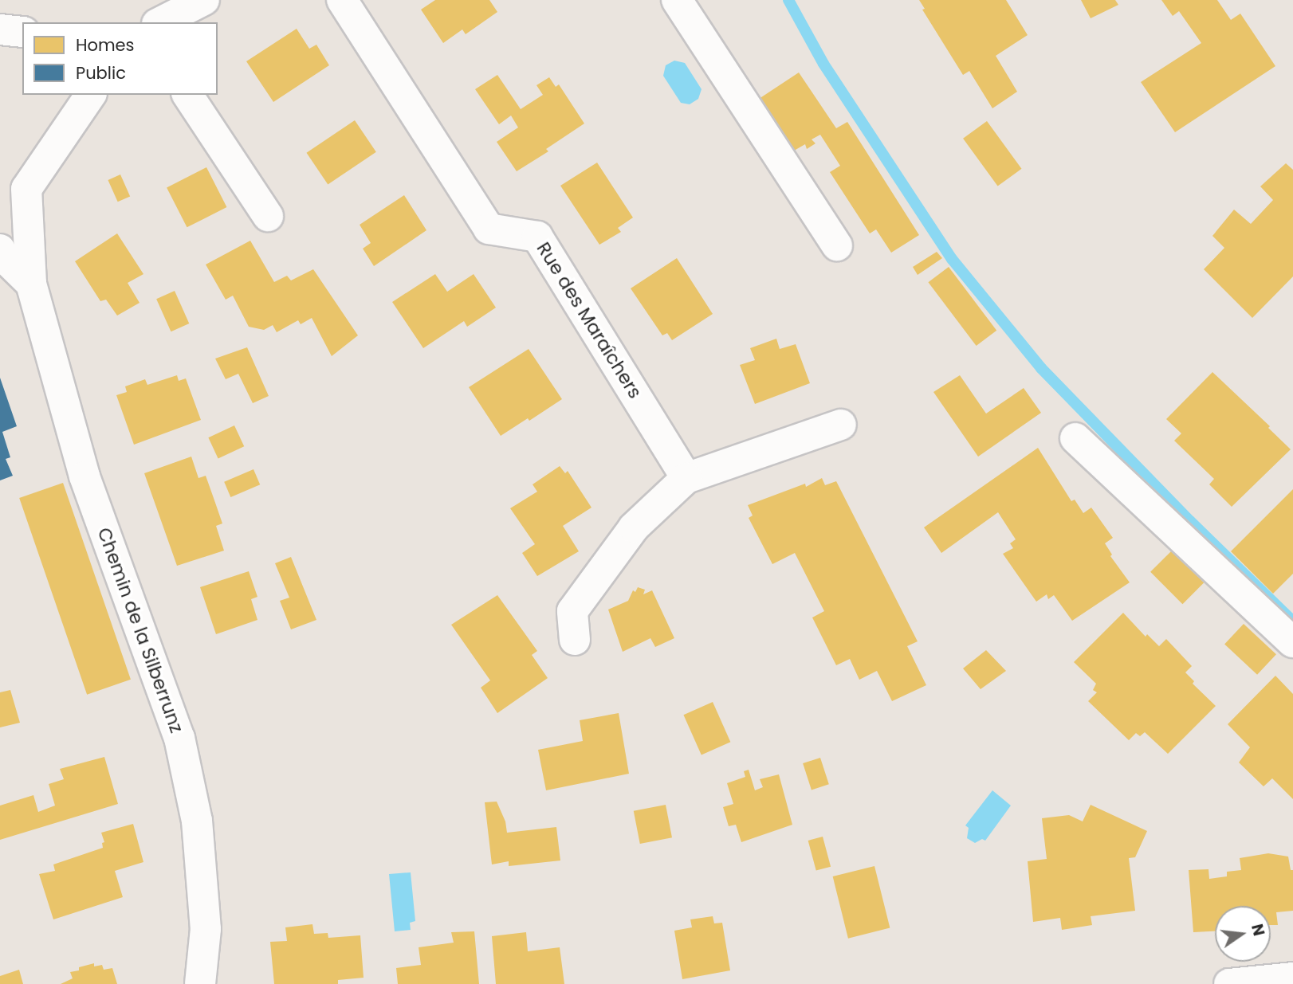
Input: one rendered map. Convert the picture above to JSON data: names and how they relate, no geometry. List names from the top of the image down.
{
  "streets": {
    "street": ["Rue des Maraîchers", "Chemin de la Silberrunz"]
  },
  "legend": ["Homes", "Public"],
  "north": "right"
}
